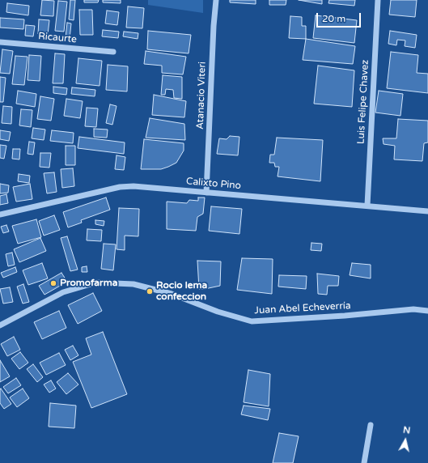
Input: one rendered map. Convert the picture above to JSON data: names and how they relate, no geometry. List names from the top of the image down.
{
  "streets": {
    "street": [
      "Ricaurte",
      "Atanacio Viteri",
      "Luis Felipe Chavez",
      "Calixto Pino",
      "Juan Abel Echeverría"
    ]
  },
  "crossings": [
    ["Atanacio Viteri", "Calixto Pino"],
    ["Luis Felipe Chavez", "Calixto Pino"]
  ],
  "places": ["Promofarma", "Rocio lema confeccion"],
  "scale_bar": "20 m",
  "north": "top"
}
